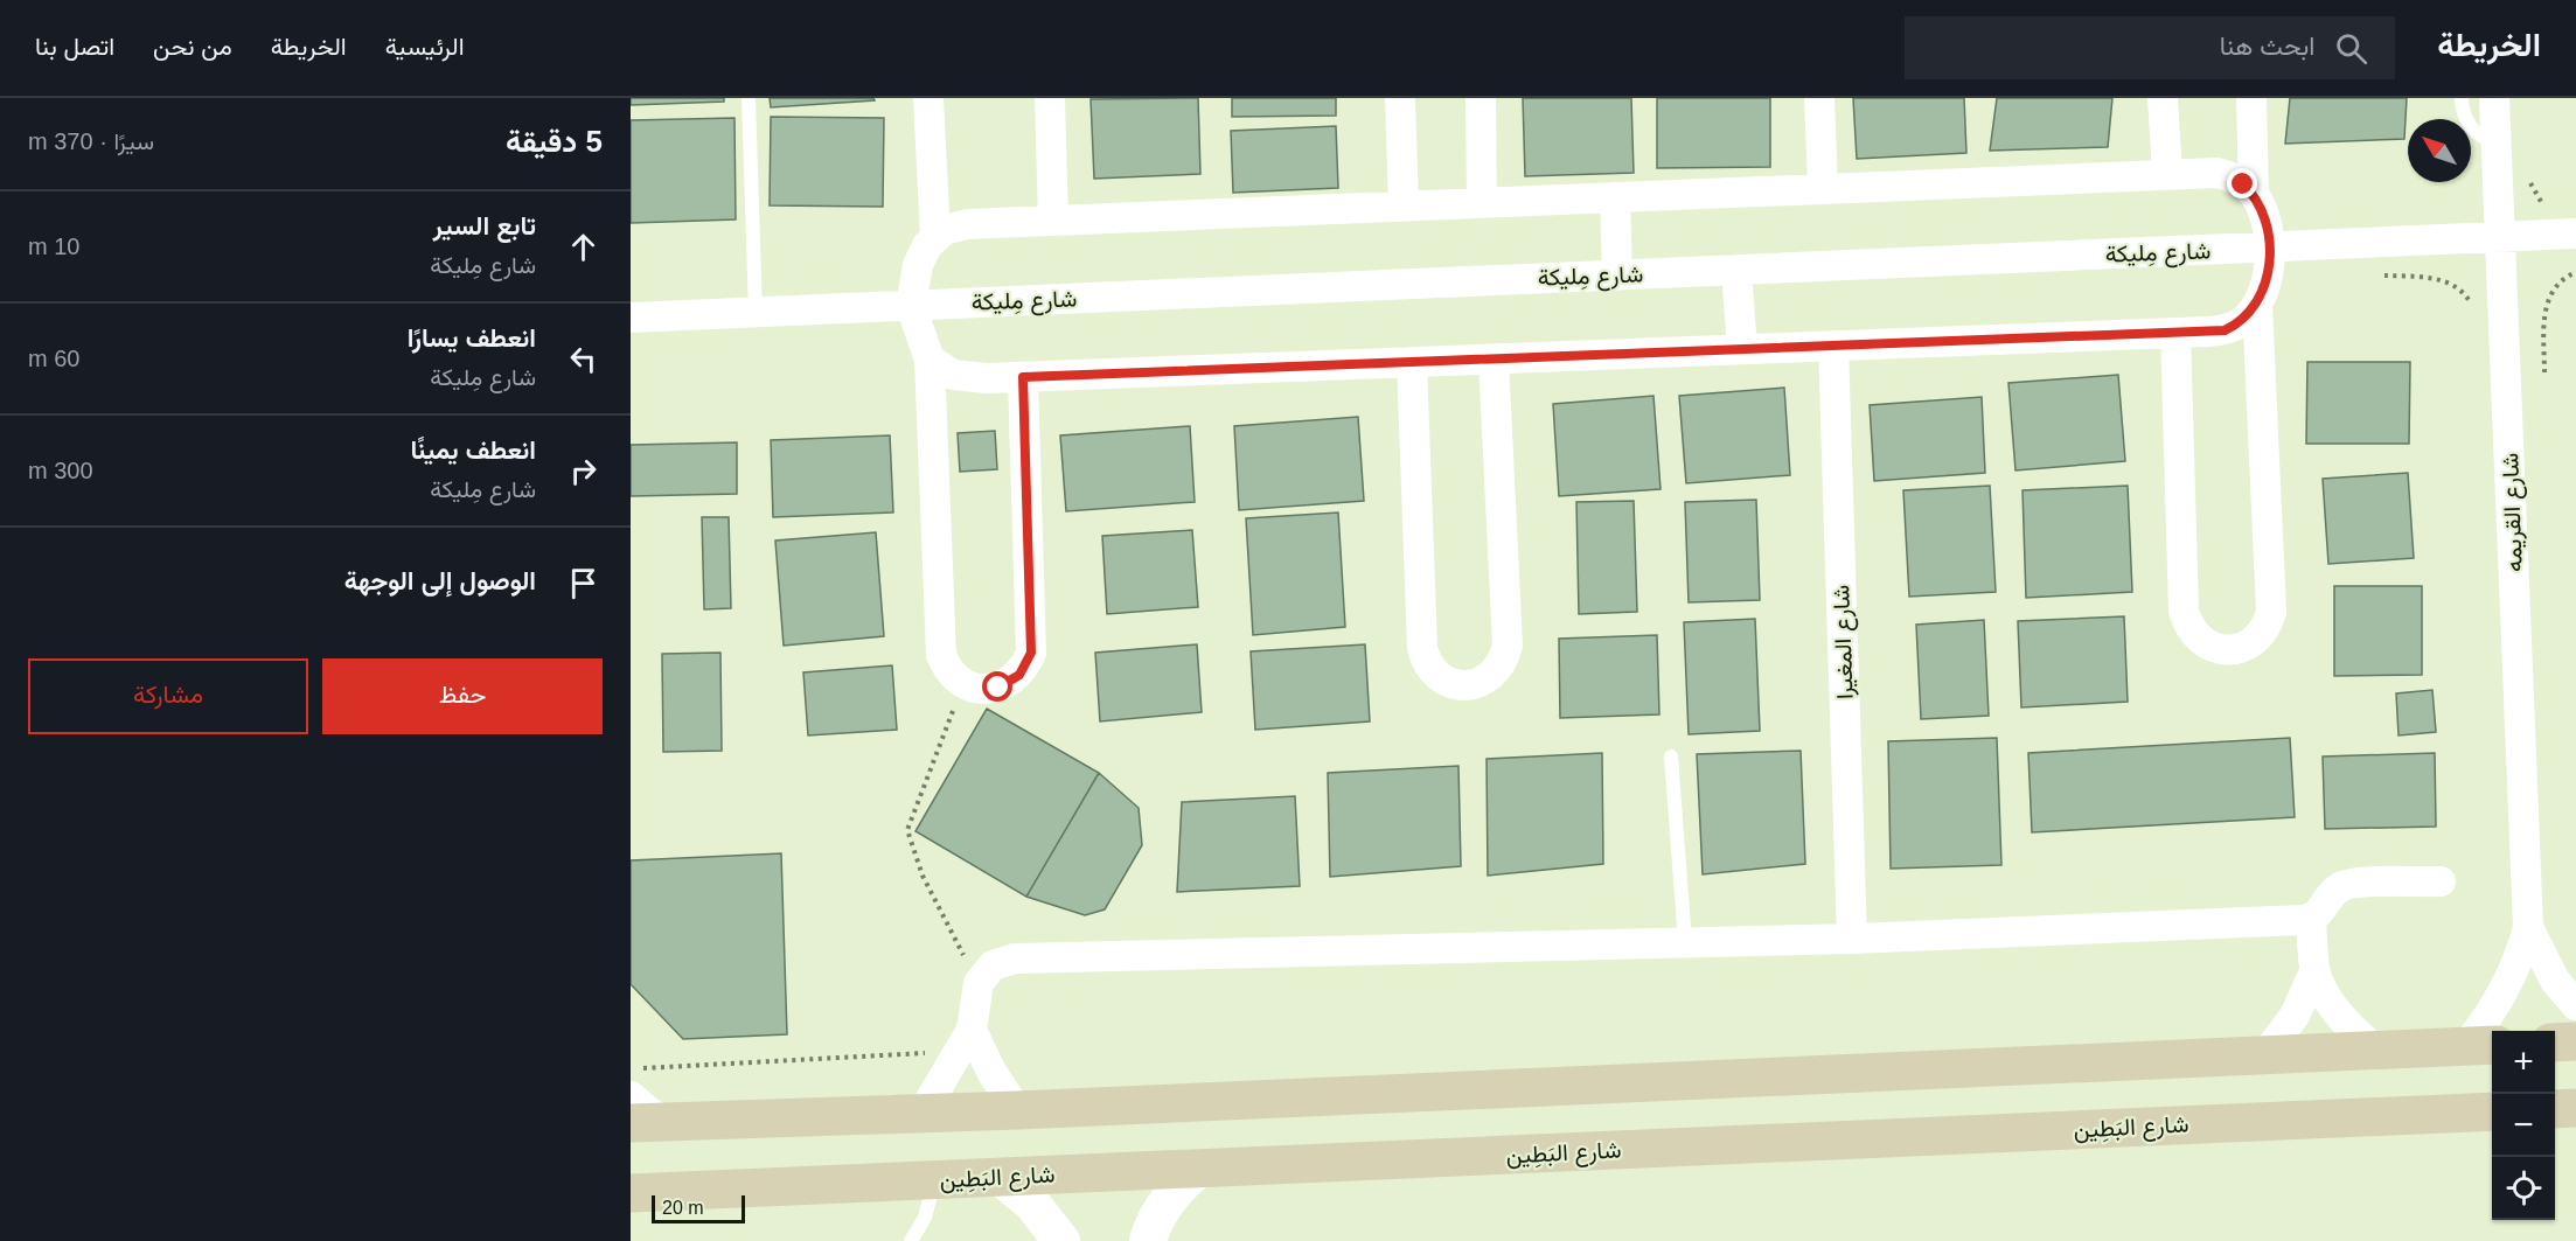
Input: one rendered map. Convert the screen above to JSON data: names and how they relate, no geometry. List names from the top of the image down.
{
  "streets": {
    "main road": ["شارع البَطِين"],
    "street": ["شارع مِليكة", "شارع القريمه", "شارع المغيرا"]
  },
  "crossings": [
    ["شارع مِليكة", "شارع القريمه"]
  ],
  "scale_bar": "20 m",
  "north": "top left",
  "page": {
    "header": "الخريطة",
    "search": "ابحث هنا",
    "nav": [
      "الرئيسية",
      "الخريطة",
      "من نحن",
      "اتصل بنا"
    ],
    "heading": ["5 دقيقة", "سيرًا · 370 m"],
    "list": [
      ["تابع السير", "شارع مِليكة", "10 m"],
      ["انعطف يسارًا", "شارع مِليكة", "60 m"],
      ["انعطف يمينًا", "شارع مِليكة", "300 m"],
      "الوصول إلى الوجهة"
    ],
    "buttons": ["حفظ", "مشاركة"],
    "map_buttons": ["+", "−"],
    "scale": "20 m"
  }
}
